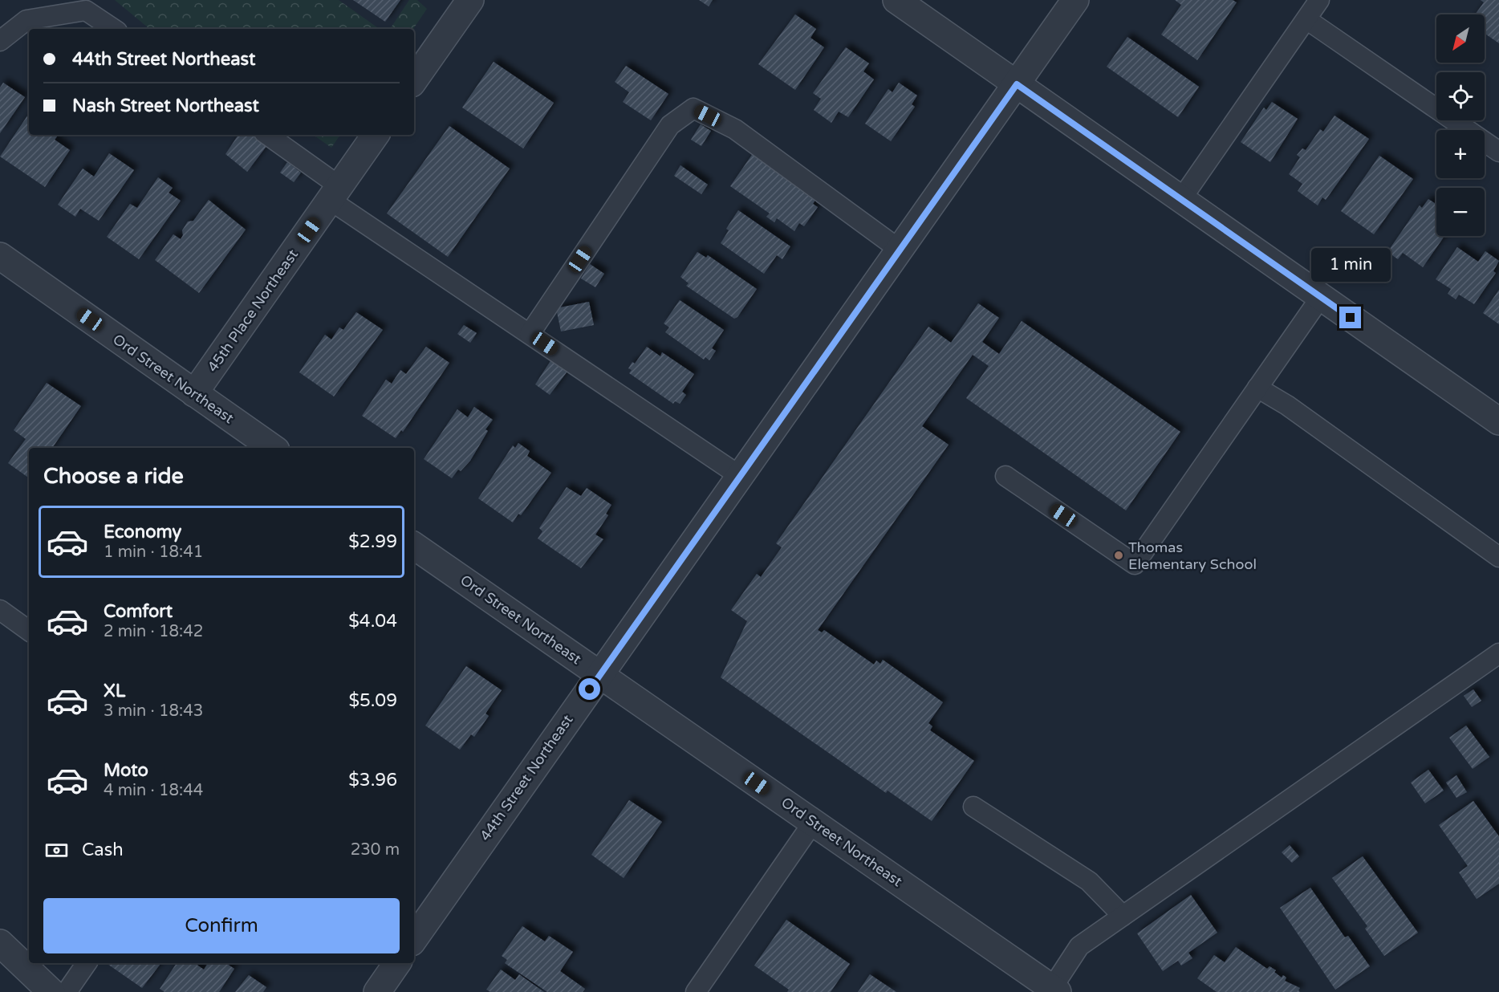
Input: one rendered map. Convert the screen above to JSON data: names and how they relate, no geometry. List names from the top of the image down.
{
  "streets": {
    "street": ["45th Place Northeast", "Ord Street Northeast", "44th Street Northeast"]
  },
  "crossings": [
    ["45th Place Northeast", "Ord Street Northeast"],
    ["Ord Street Northeast", "44th Street Northeast"]
  ],
  "places": ["Thomas Elementary School"],
  "north": "bottom left",
  "page": {
    "map_buttons": ["+", "−"],
    "banner": ["44th Street Northeast", "Nash Street Northeast"],
    "bubble": "1 min",
    "heading": "Choose a ride",
    "list": [
      {
        "name": "Economy",
        "note": "1 min · 18:41",
        "value": "$2.99"
      },
      {
        "name": "Comfort",
        "note": "2 min · 18:42",
        "value": "$4.04"
      },
      {
        "name": "XL",
        "note": "3 min · 18:43",
        "value": "$5.09"
      },
      {
        "name": "Moto",
        "note": "4 min · 18:44",
        "value": "$3.96"
      }
    ],
    "pay": ["Cash", "230 m"],
    "buttons": "Confirm"
  }
}
